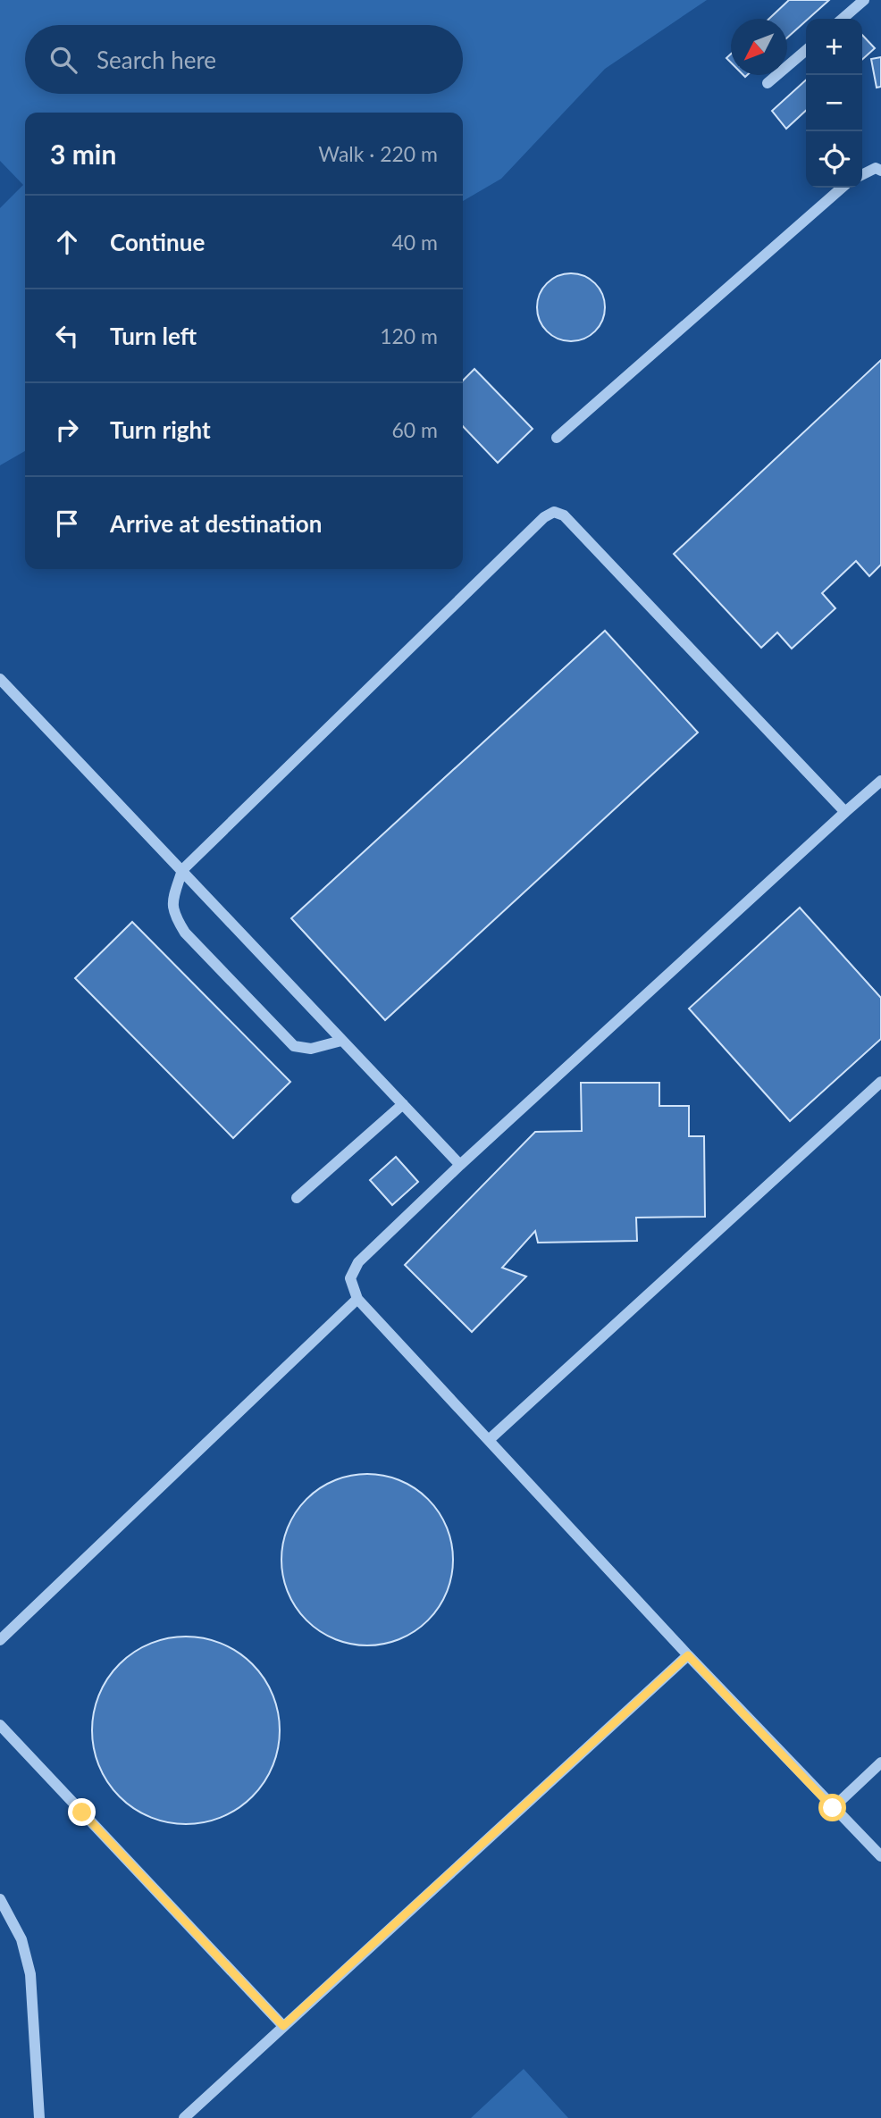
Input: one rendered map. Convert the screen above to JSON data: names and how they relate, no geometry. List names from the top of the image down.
{
  "north": "bottom left",
  "page": {
    "map_buttons": ["+", "−"],
    "search": "Search here",
    "heading": ["3 min", "Walk · 220 m"],
    "list": [
      ["Continue", "40 m"],
      ["Turn left", "120 m"],
      ["Turn right", "60 m"],
      "Arrive at destination"
    ]
  }
}
